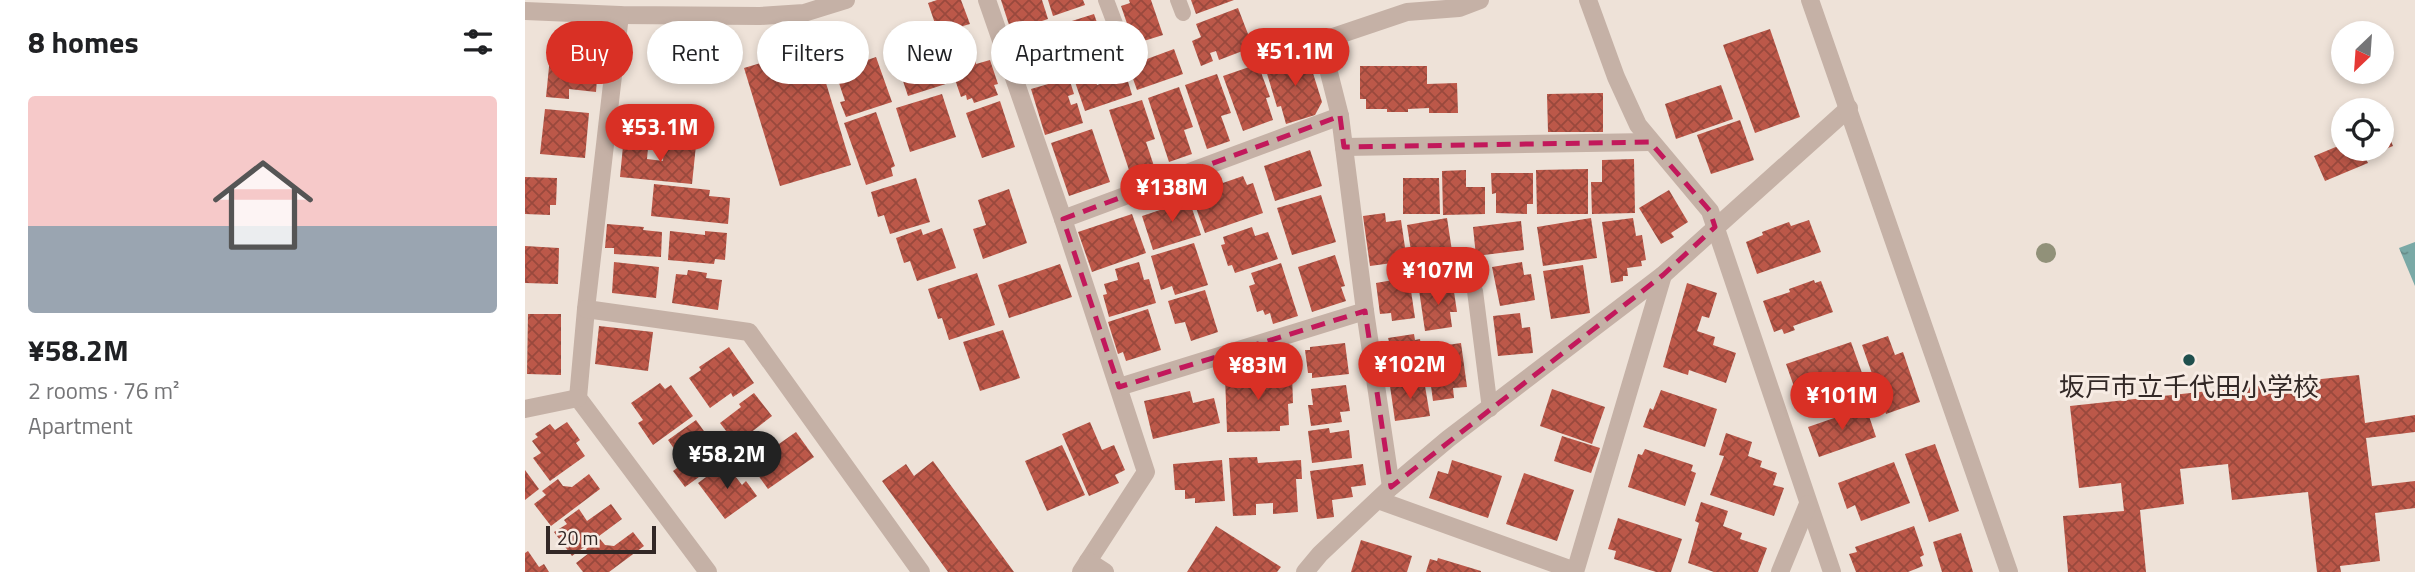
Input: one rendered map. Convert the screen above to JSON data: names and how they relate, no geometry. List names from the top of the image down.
{
  "places": ["坂戸市立千代田小学校"],
  "scale_bar": "20 m",
  "north": "bottom left",
  "page": {
    "heading": "8 homes",
    "chip": [
      "Buy",
      "Rent",
      "Filters",
      "New",
      "Apartment"
    ],
    "price": [
      "¥51.1M",
      "¥53.1M",
      "¥138M",
      "¥107M",
      "¥102M",
      "¥83M",
      "¥101M",
      "¥58.2M"
    ],
    "list": [
      {
        "name": "¥58.2M",
        "note": "2 rooms · 76 m² · Apartment"
      }
    ],
    "scale": "20 m"
  }
}
